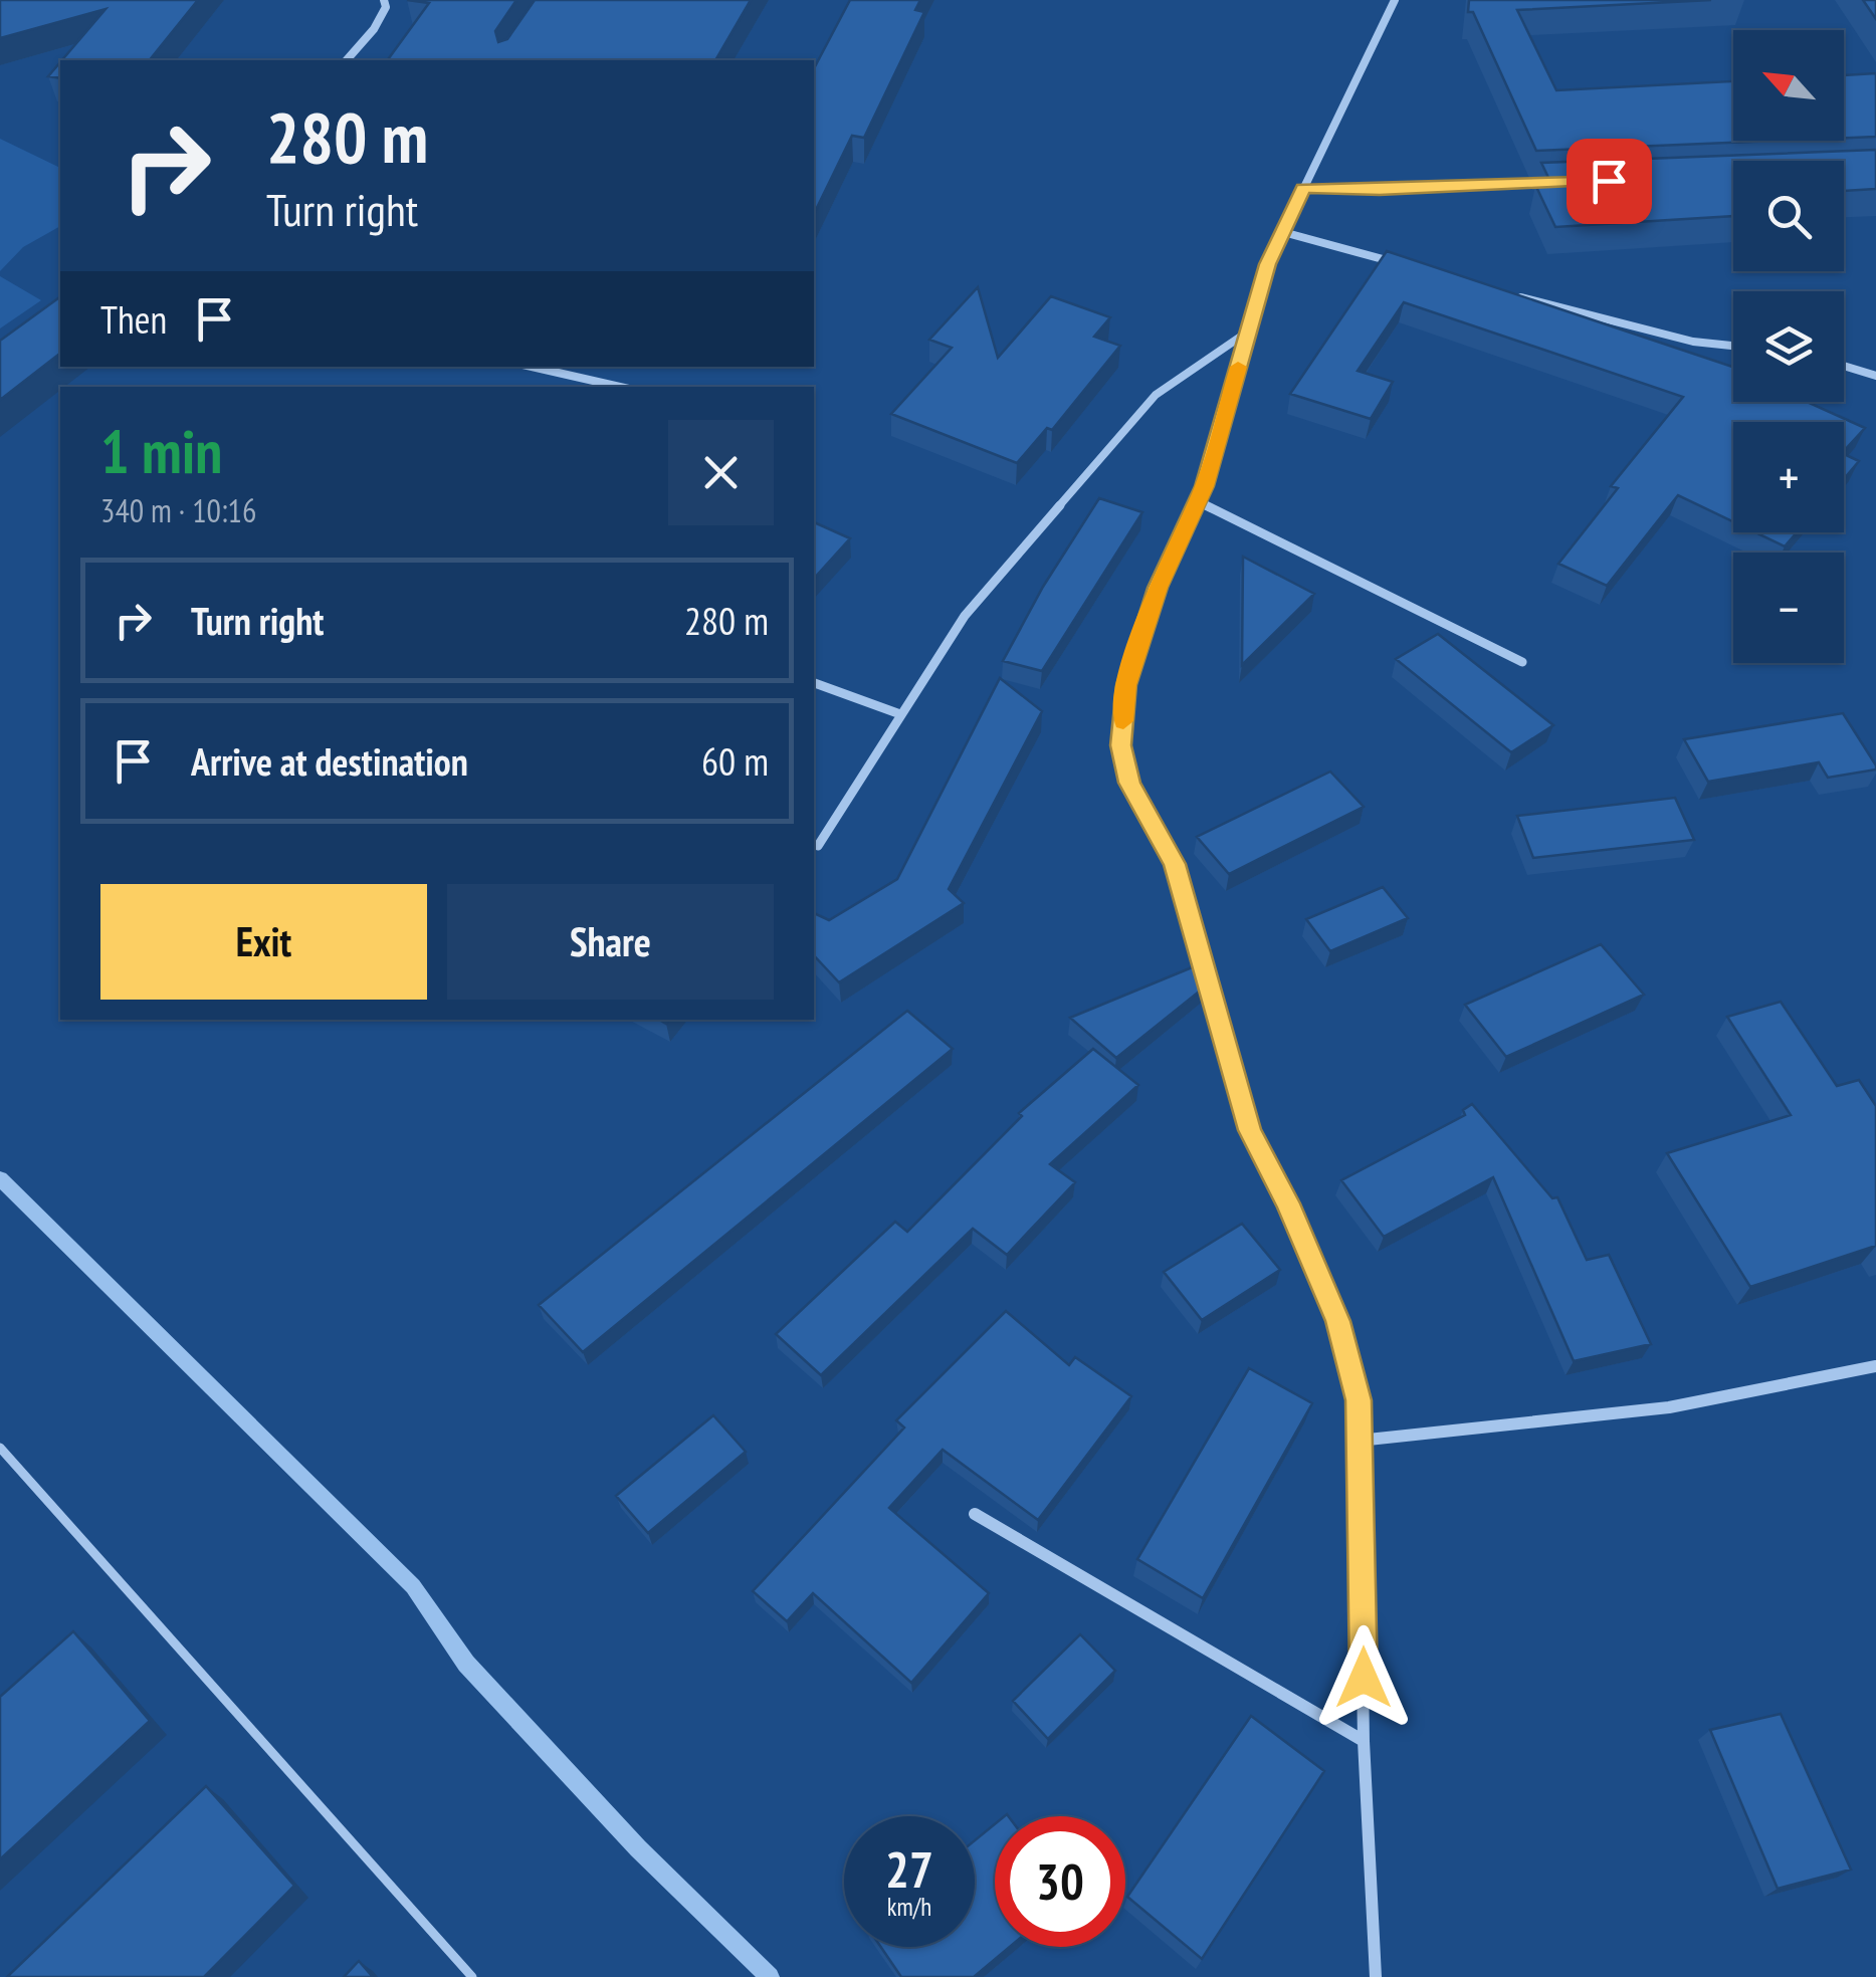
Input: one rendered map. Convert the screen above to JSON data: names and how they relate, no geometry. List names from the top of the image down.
{
  "north": "top left",
  "page": {
    "map_buttons": ["+", "−"],
    "turn": ["280 m", "Turn right"],
    "then": "Then",
    "heading": ["1 min", "340 m · 10:16"],
    "list": [
      {
        "name": "Turn right",
        "value": "280 m"
      },
      {
        "name": "Arrive at destination",
        "value": "60 m"
      }
    ],
    "buttons": ["Exit", "Share"],
    "speed": "27 km/h",
    "limit": "30"
  }
}
